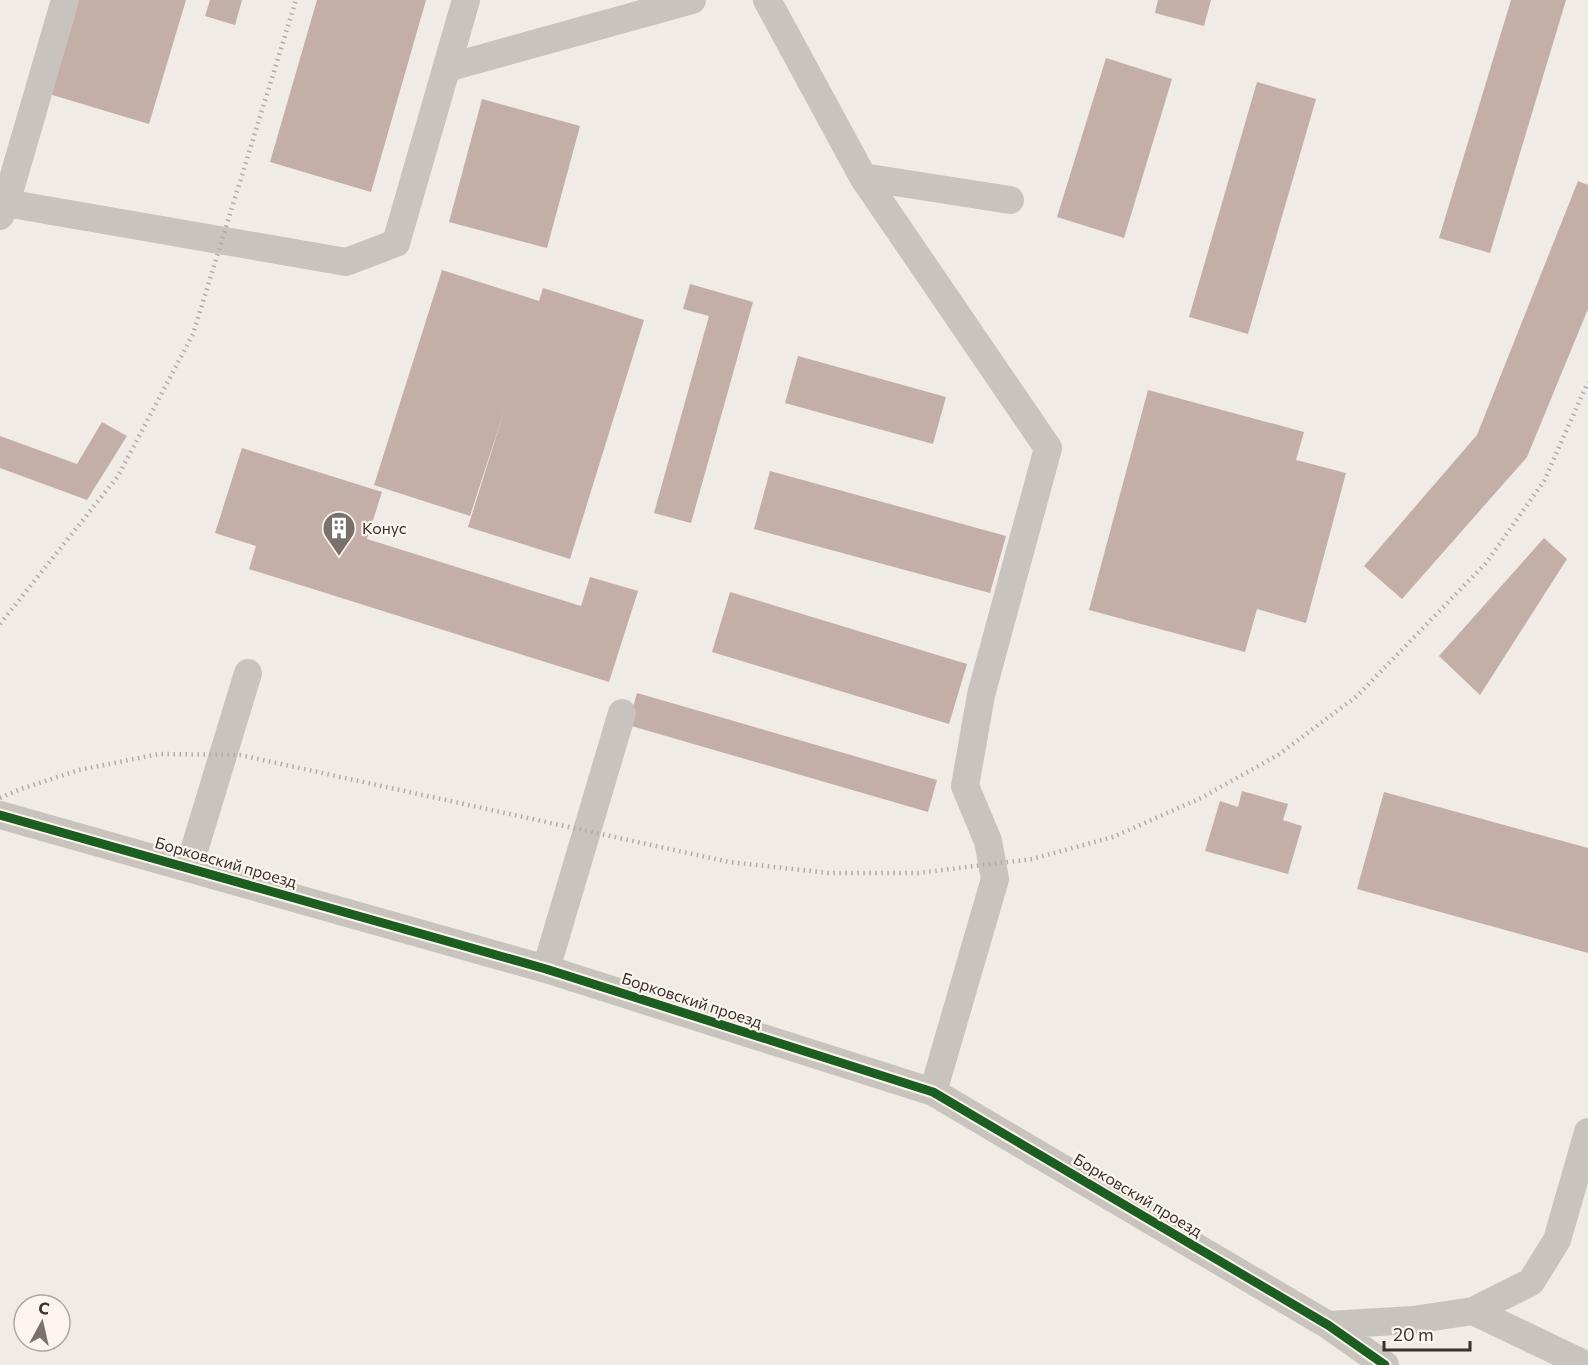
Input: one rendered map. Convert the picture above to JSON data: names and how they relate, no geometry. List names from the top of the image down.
{
  "streets": {
    "street": ["Борковский проезд"]
  },
  "places": {
    "building": ["Конус"]
  },
  "scale_bar": "20 m",
  "north": "top"
}
